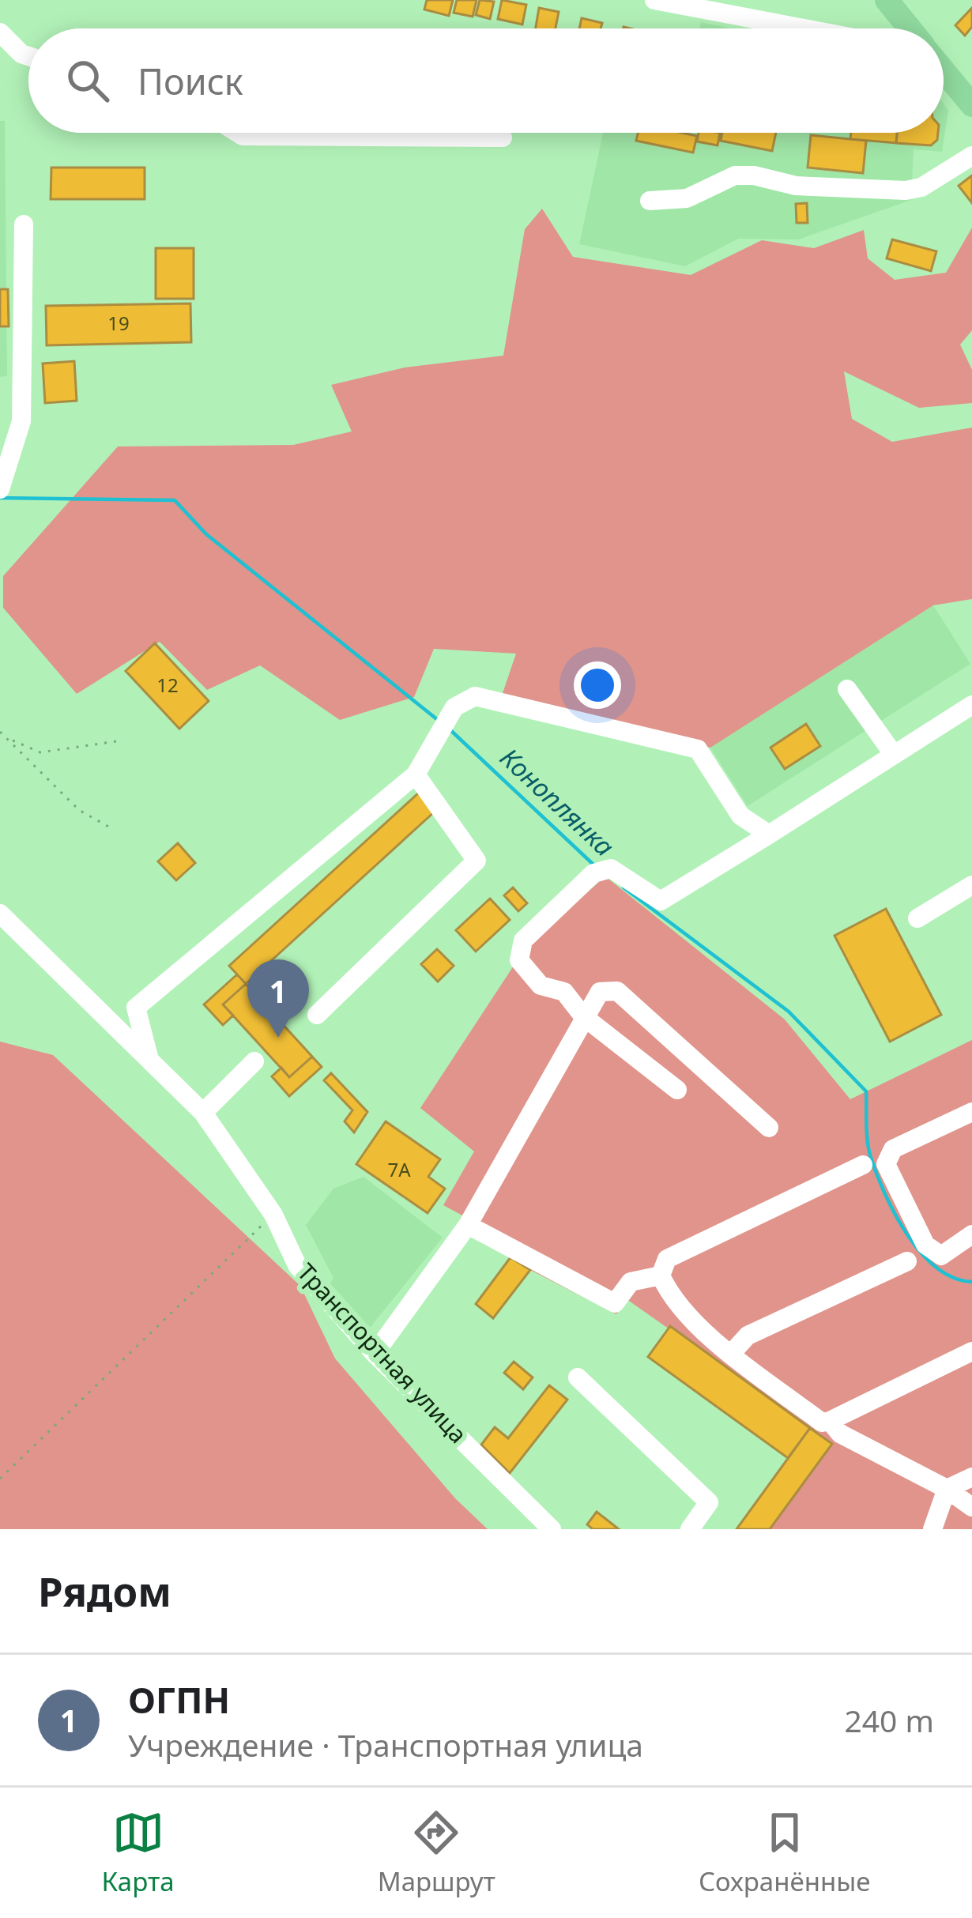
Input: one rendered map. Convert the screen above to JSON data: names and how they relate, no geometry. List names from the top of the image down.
{
  "streets": {
    "street": ["Транспортная улица"]
  },
  "water": ["Коноплянка"],
  "house_numbers": ["19", "12", "7А"],
  "page": {
    "search": "Поиск",
    "pins": "1",
    "heading": "Рядом",
    "list": [
      {
        "mark": "1",
        "name": "ОГПН",
        "note": "Учреждение · Транспортная улица",
        "value": "240 m"
      }
    ],
    "nav": ["Карта", "Маршрут", "Сохранённые"]
  }
}
